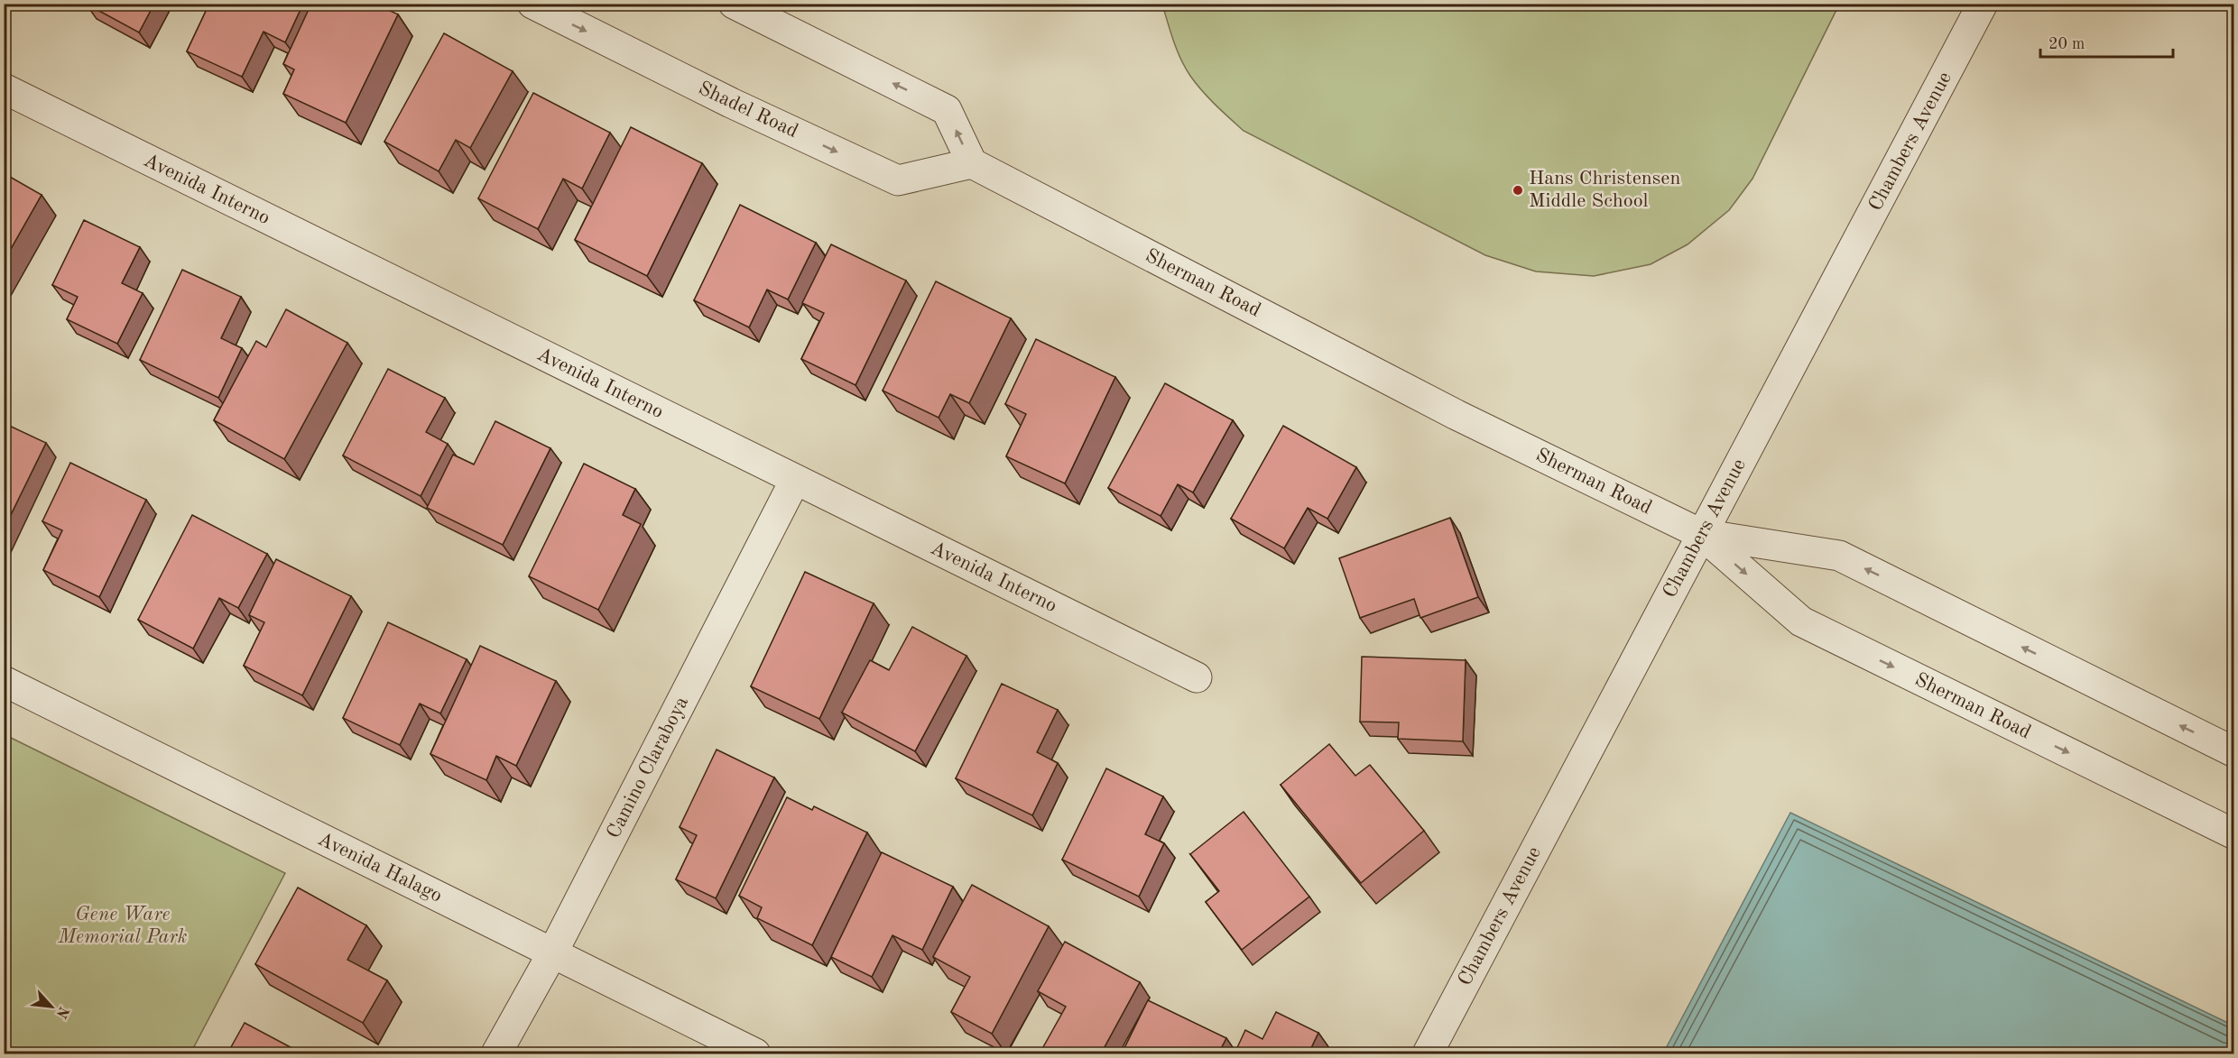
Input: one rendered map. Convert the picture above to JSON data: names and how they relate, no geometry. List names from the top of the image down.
{
  "streets": {
    "street": [
      "Shadel Road",
      "Chambers Avenue",
      "Avenida Interno",
      "Sherman Road",
      "Camino Claraboya",
      "Avenida Halago"
    ]
  },
  "crossings": [
    ["Shadel Road", "Sherman Road"],
    ["Chambers Avenue", "Sherman Road"],
    ["Avenida Interno", "Camino Claraboya"],
    ["Camino Claraboya", "Avenida Halago"]
  ],
  "parks": ["Gene Ware Memorial Park"],
  "places": ["Hans Christensen Middle School"],
  "scale_bar": "20 m",
  "north": "bottom right"
}
